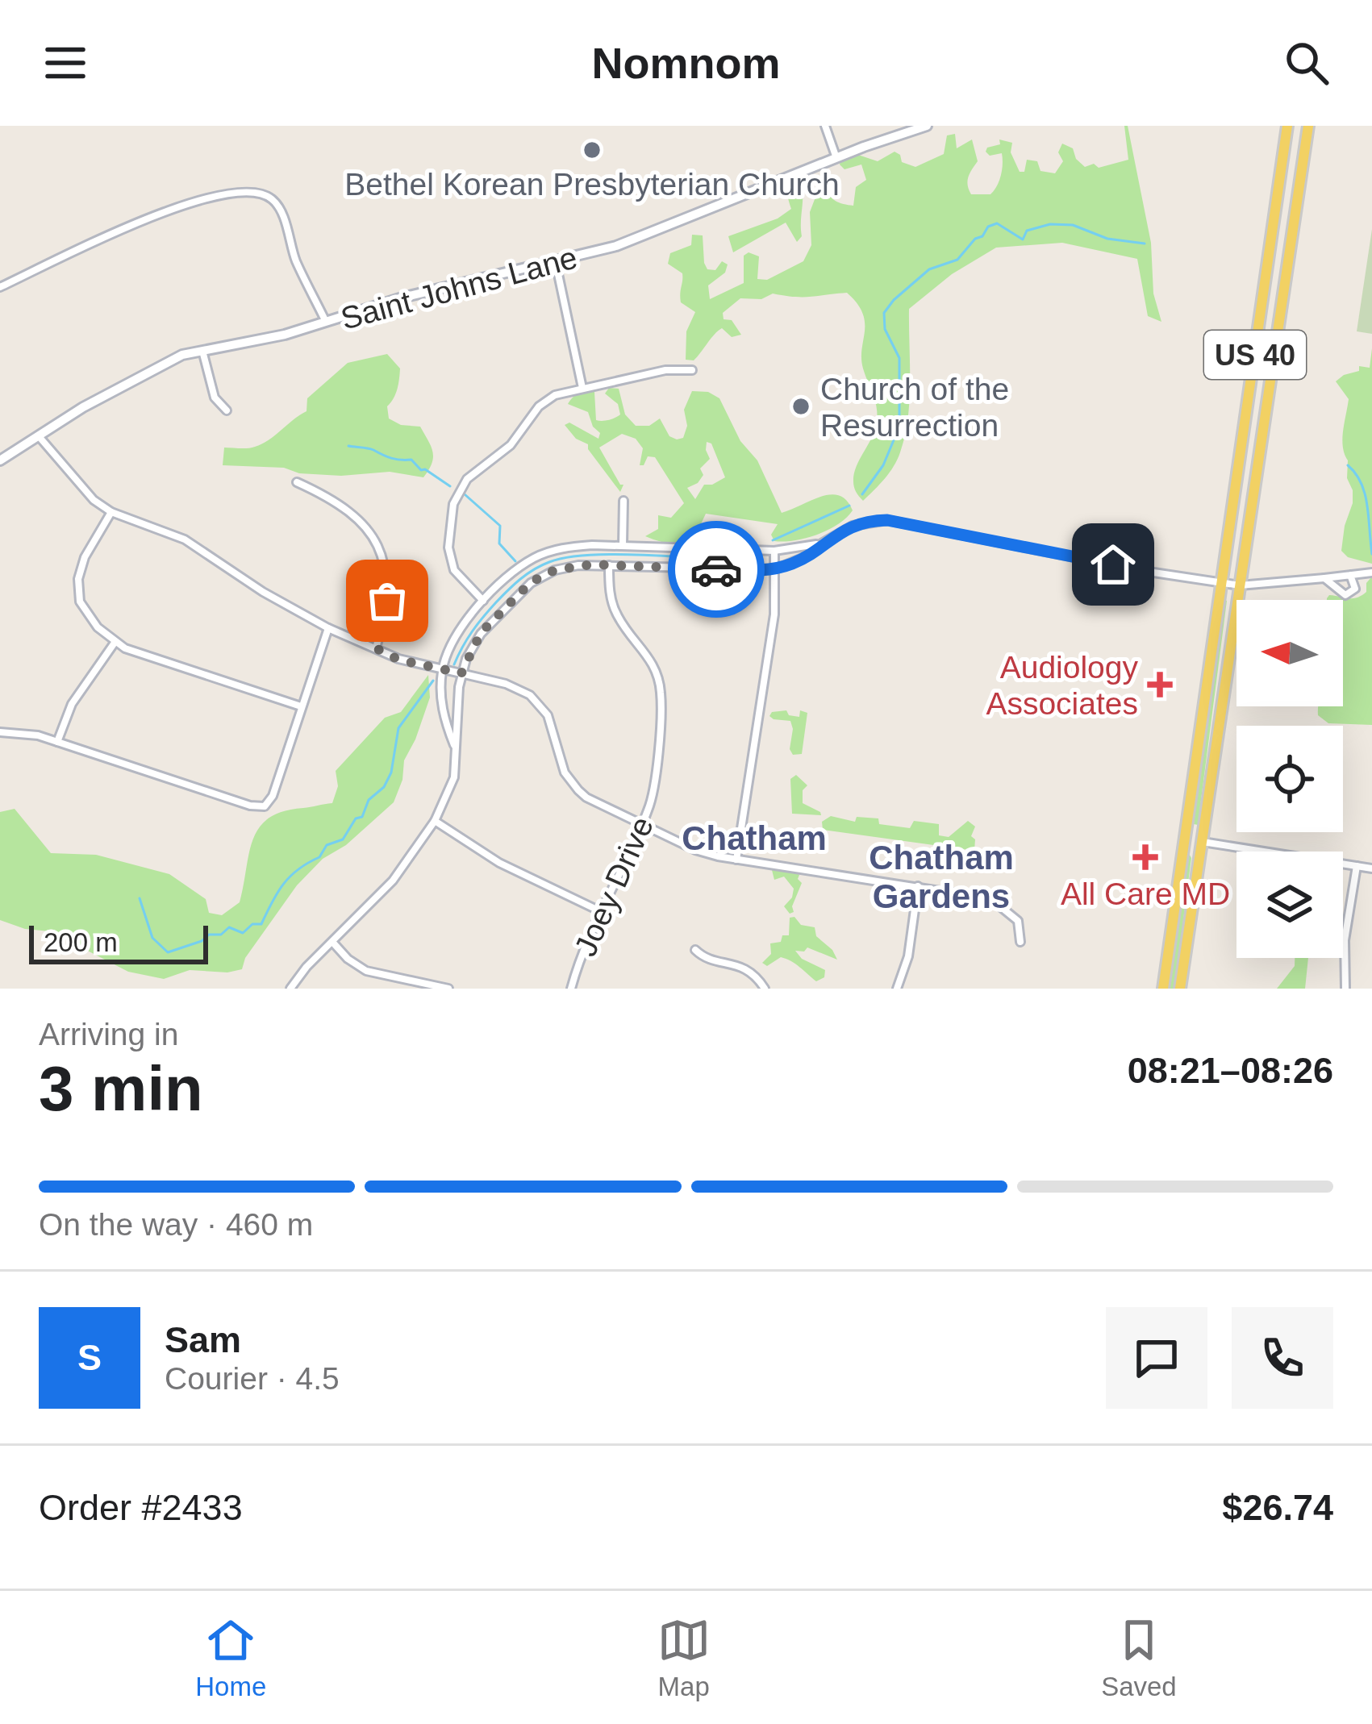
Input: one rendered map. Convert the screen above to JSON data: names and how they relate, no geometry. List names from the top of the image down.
{
  "streets": {
    "main road": ["US 40"],
    "street": ["Saint Johns Lane", "Joey Drive"]
  },
  "districts": ["Chatham", "Chatham Gardens"],
  "places": {
    "other": ["Bethel Korean Presbyterian Church", "Church of the Resurrection"],
    "health": ["Audiology Associates", "All Care MD"]
  },
  "scale_bar": "200 m",
  "north": "left",
  "page": {
    "header": "Nomnom",
    "scale": "200 m",
    "heading": ["3 min", "Arriving in", "08:21–08:26"],
    "panel": [
      "Sam",
      "Courier · 4.5",
      "Order #2433",
      "$26.74"
    ],
    "bar": "On the way · 460 m",
    "round": "S",
    "tabs": ["Home", "Map", "Saved"]
  }
}
